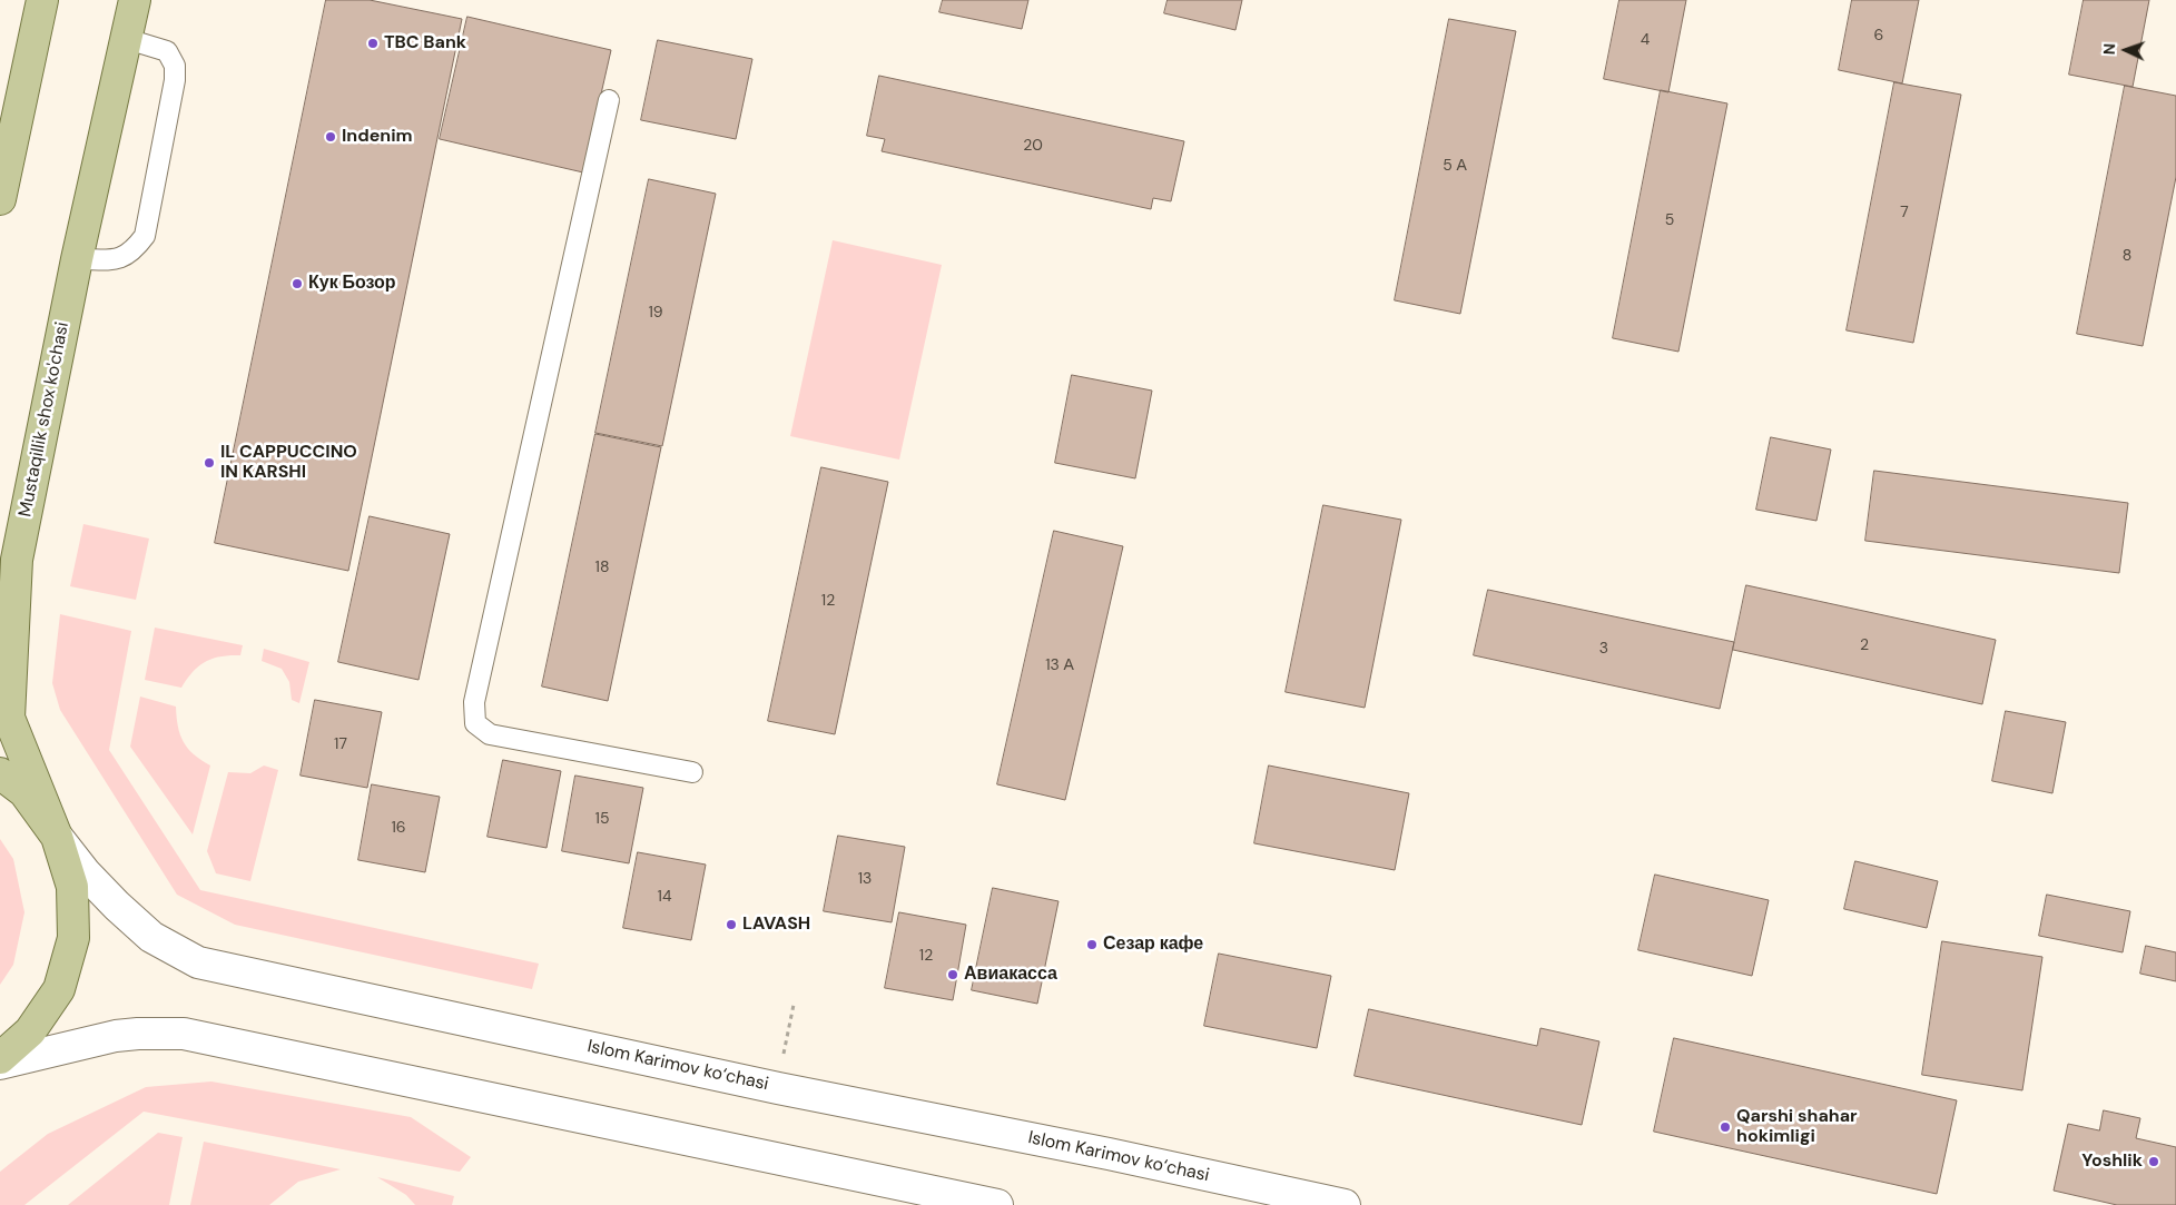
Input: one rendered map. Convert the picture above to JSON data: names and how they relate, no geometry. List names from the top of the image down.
{
  "streets": {
    "main road": ["Mustaqillik shox ko'chasi", "Islom Karimov ko‘chasi"]
  },
  "crossings": [
    ["Mustaqillik shox ko'chasi", "Islom Karimov ko‘chasi"]
  ],
  "places": [
    "TBC Bank",
    "Indenim",
    "Кук Бозор",
    "IL CAPPUCCINO IN KARSHI",
    "LAVASH",
    "Сезар кафе",
    "Авиакасса",
    "Qarshi shahar hokimligi",
    "Yoshlik"
  ],
  "house_numbers": [
    "6",
    "4",
    "20",
    "5 А",
    "7",
    "5",
    "8",
    "19",
    "18",
    "12",
    "2",
    "3",
    "13 А",
    "17",
    "15",
    "16",
    "13",
    "14",
    "12"
  ],
  "north": "left"
}
